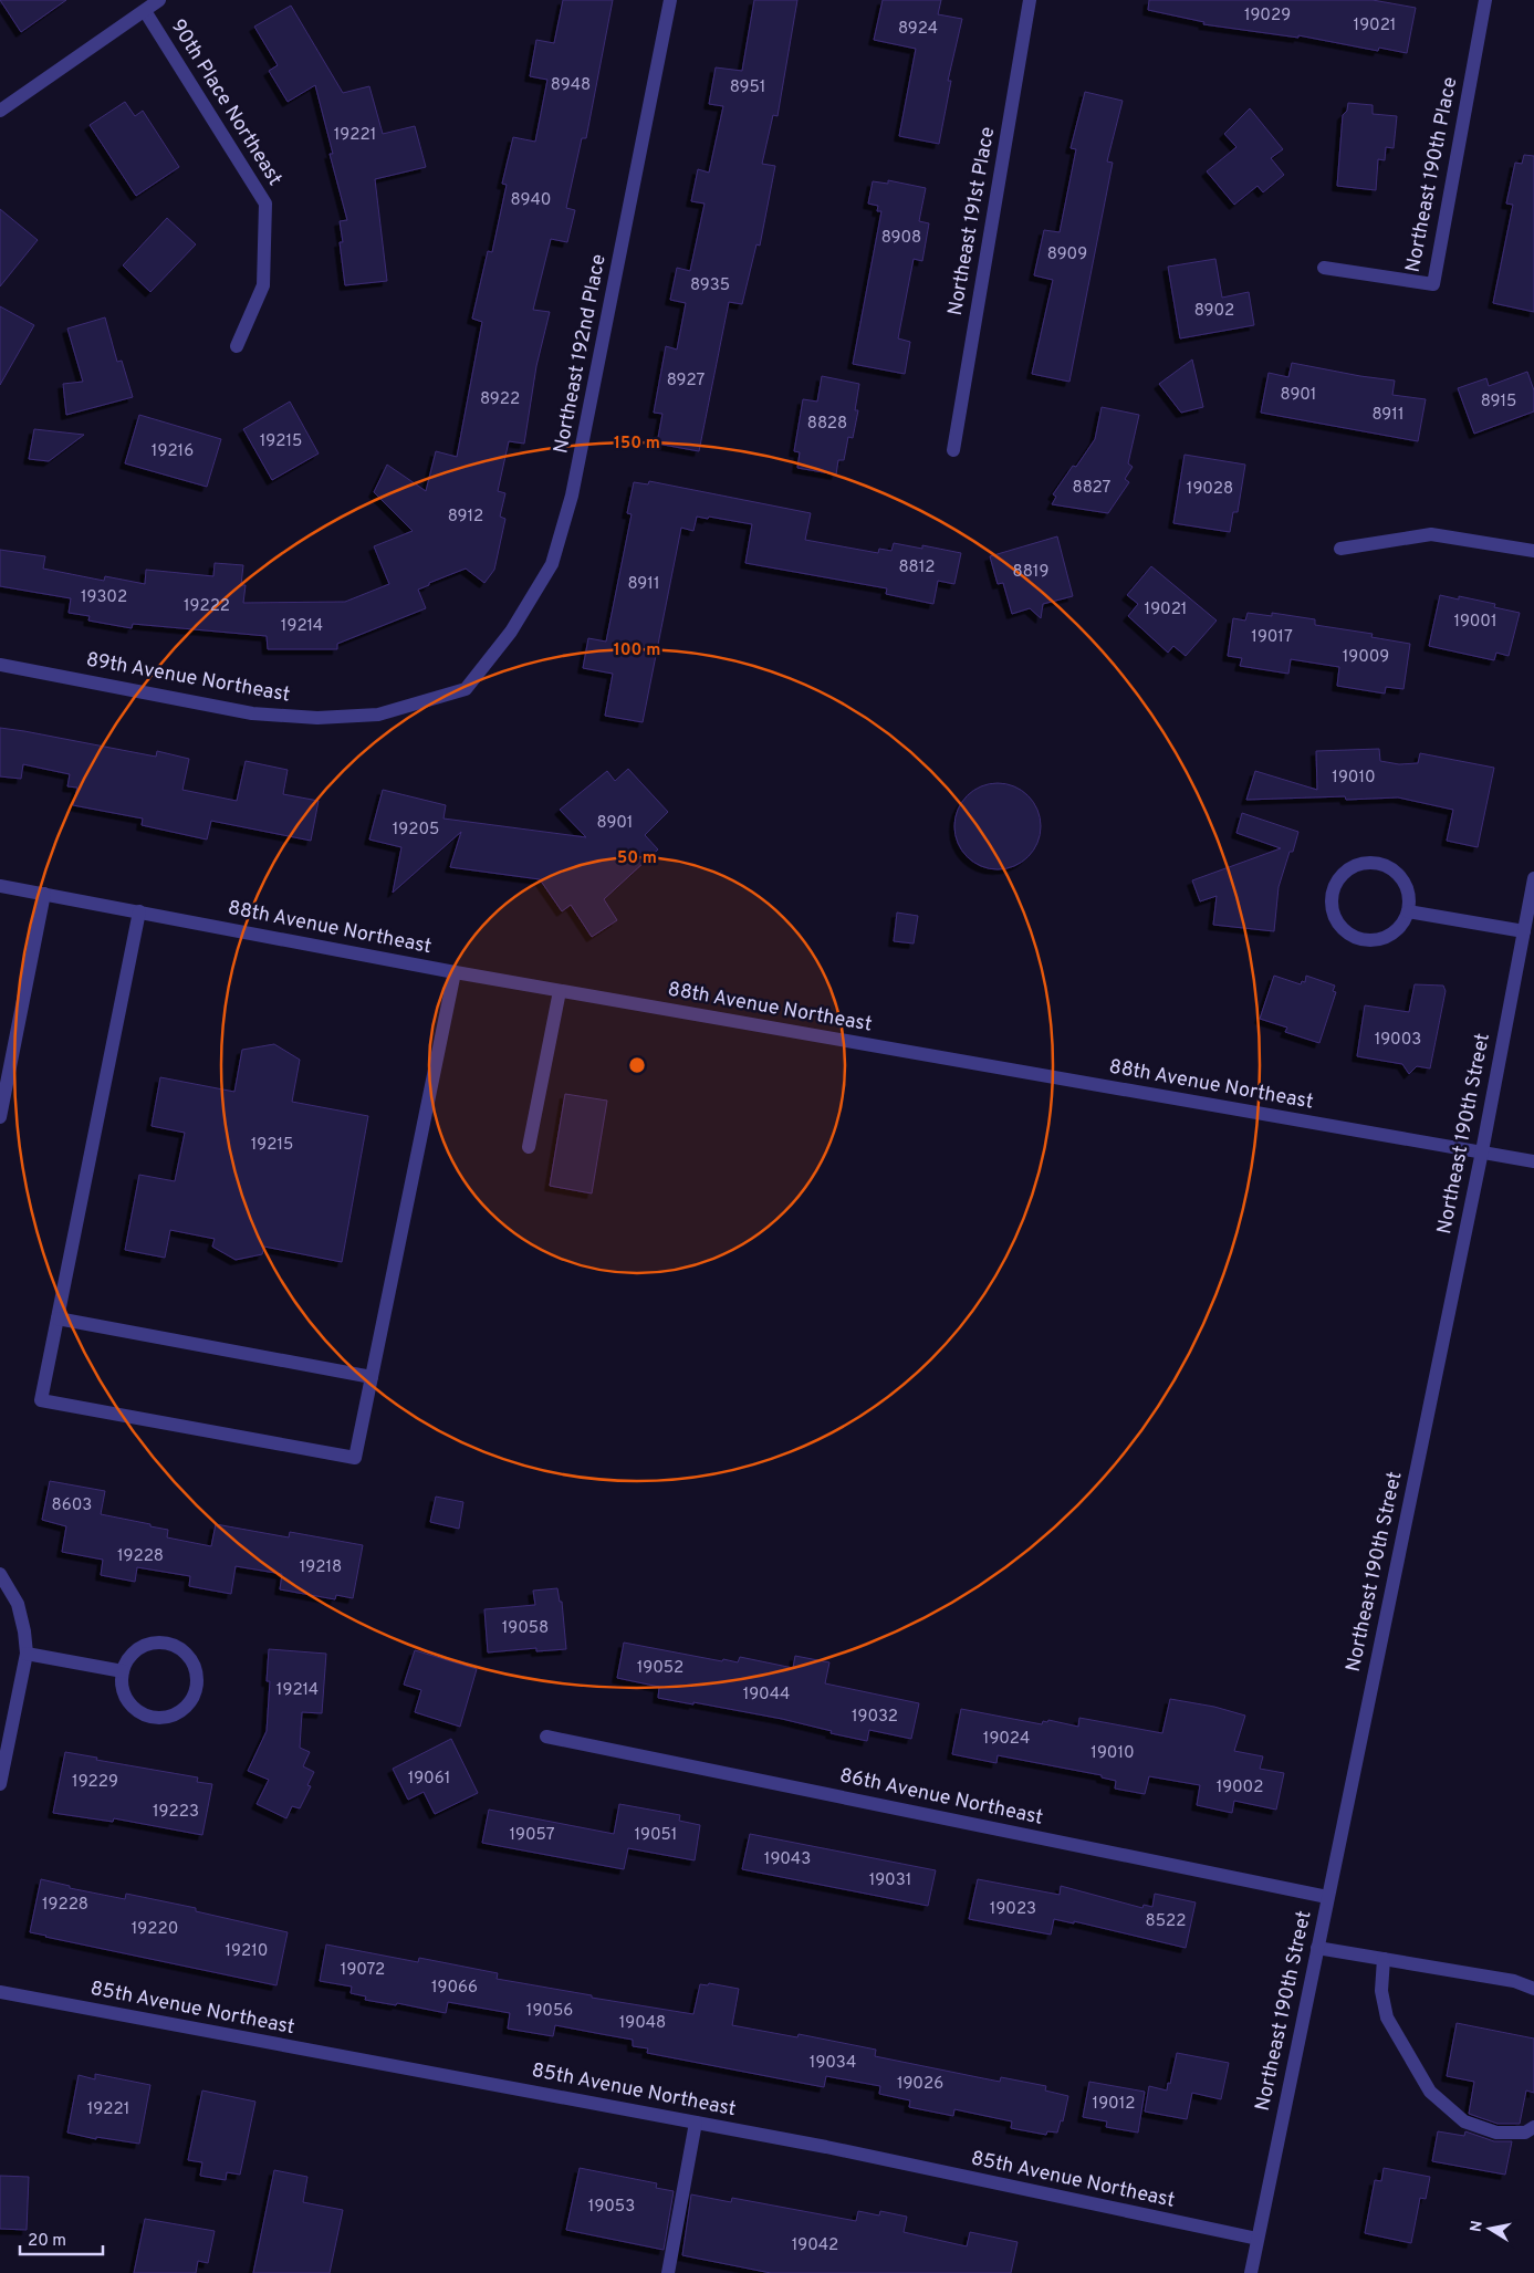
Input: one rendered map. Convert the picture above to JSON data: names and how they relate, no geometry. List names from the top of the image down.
{
  "streets": {
    "street": [
      "90th Place Northeast",
      "Northeast 190th Place",
      "Northeast 191st Place",
      "Northeast 192nd Place",
      "89th Avenue Northeast",
      "88th Avenue Northeast",
      "Northeast 190th Street",
      "86th Avenue Northeast",
      "85th Avenue Northeast"
    ]
  },
  "crossings": [
    ["Northeast 192nd Place", "89th Avenue Northeast"],
    ["88th Avenue Northeast", "Northeast 190th Street"],
    ["Northeast 190th Street", "86th Avenue Northeast"],
    ["Northeast 190th Street", "85th Avenue Northeast"]
  ],
  "house_numbers": [
    "19029",
    "19021",
    "8924",
    "8948",
    "8951",
    "19221",
    "8940",
    "8908",
    "8909",
    "8935",
    "8902",
    "8927",
    "8901",
    "8922",
    "8915",
    "8911",
    "8828",
    "19215",
    "19216",
    "8827",
    "19028",
    "8912",
    "8812",
    "8819",
    "8911",
    "19302",
    "19222",
    "19021",
    "19001",
    "19214",
    "19017",
    "19009",
    "19010",
    "8901",
    "19205",
    "19003",
    "19215",
    "8603",
    "19228",
    "19218",
    "19058",
    "19052",
    "19214",
    "19044",
    "19032",
    "19024",
    "19010",
    "19061",
    "19229",
    "19002",
    "19223",
    "19057",
    "19051",
    "19043",
    "19031",
    "19228",
    "19023",
    "8522",
    "19220",
    "19210",
    "19072",
    "19066",
    "19056",
    "19048",
    "19034",
    "19026",
    "19012",
    "19221",
    "19053",
    "19042"
  ],
  "scale_bar": "20 m",
  "north": "left",
  "rings": ["150 m", "100 m", "50 m"]
}
